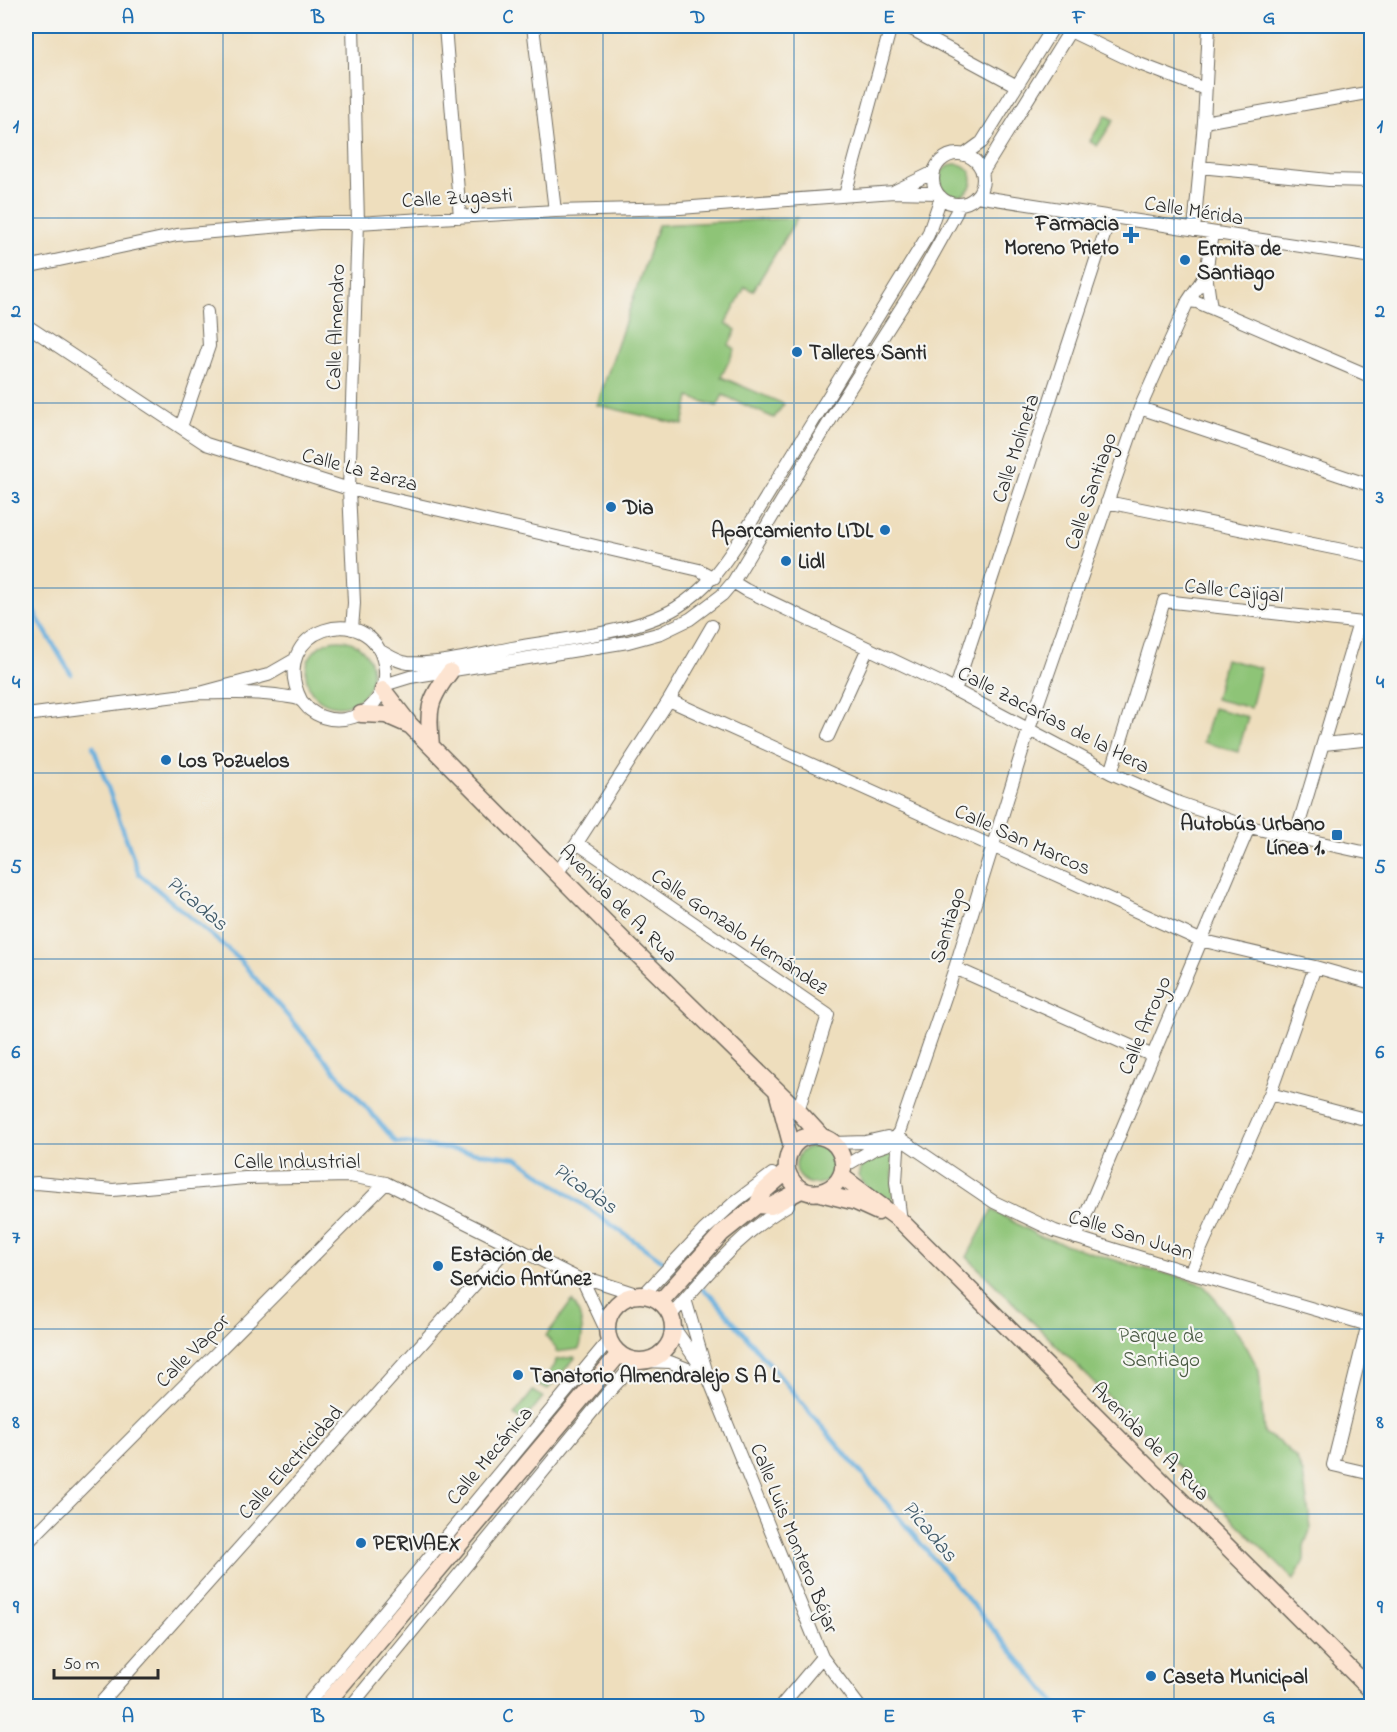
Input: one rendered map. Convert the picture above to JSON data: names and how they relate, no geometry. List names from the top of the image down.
{
  "streets": {
    "street": [
      "Calle Zugasti",
      "Calle Mérida",
      "Calle Almendro",
      "Calle Molineta",
      "Calle La Zarza",
      "Calle Santiago",
      "Calle Cajigal",
      "Calle Zacarías de la Hera",
      "Calle San Marcos",
      "Avenida de A. Rua",
      "Santiago",
      "Calle Gonzalo Hernández",
      "Calle Arroyo",
      "Calle Industrial",
      "Calle San Juan",
      "Calle Vapor",
      "Calle Mecánica",
      "Calle Electricidad",
      "Calle Luis Montero Béjar"
    ]
  },
  "crossings": [
    ["Calle Zugasti", "Calle Mérida"],
    ["Calle Zugasti", "Calle Almendro"],
    ["Calle Mérida", "Calle Molineta"],
    ["Calle Mérida", "Calle Santiago"],
    ["Calle Almendro", "Calle La Zarza"],
    ["Calle Almendro", "Avenida de A. Rua"],
    ["Calle Molineta", "Calle Zacarías de la Hera"],
    ["Calle Santiago", "Calle Zacarías de la Hera"],
    ["Calle Santiago", "Santiago"],
    ["Calle Cajigal", "Calle Zacarías de la Hera"],
    ["Calle Zacarías de la Hera", "Santiago"],
    ["Calle Zacarías de la Hera", "Calle Arroyo"],
    ["Calle San Marcos", "Santiago"],
    ["Calle San Marcos", "Calle Arroyo"],
    ["Avenida de A. Rua", "Santiago"],
    ["Avenida de A. Rua", "Calle Gonzalo Hernández"],
    ["Santiago", "Calle San Juan"],
    ["Calle Arroyo", "Calle San Juan"],
    ["Calle Industrial", "Calle Vapor"],
    ["Calle Industrial", "Calle Mecánica"],
    ["Calle Industrial", "Calle Electricidad"],
    ["Calle Industrial", "Calle Luis Montero Béjar"],
    ["Calle Mecánica", "Calle Luis Montero Béjar"]
  ],
  "water": ["Picadas"],
  "parks": ["Parque de Santiago"],
  "places": {
    "health": ["Farmacia Moreno Prieto"],
    "other": [
      "Ermita de Santiago",
      "Talleres Santi",
      "Dia",
      "Aparcamiento LIDL",
      "Lidl",
      "Los Pozuelos",
      "Estación de Servicio Antúnez",
      "Tanatorio Almendralejo S A L",
      "PERIVAEX",
      "Caseta Municipal"
    ],
    "transit": ["Autobús Urbano Línea 1."]
  },
  "scale_bar": "50 m",
  "grid": {
    "columns": [
      "A",
      "B",
      "C",
      "D",
      "E",
      "F",
      "G"
    ],
    "rows": [
      "1",
      "2",
      "3",
      "4",
      "5",
      "6",
      "7",
      "8",
      "9"
    ]
  }
}
